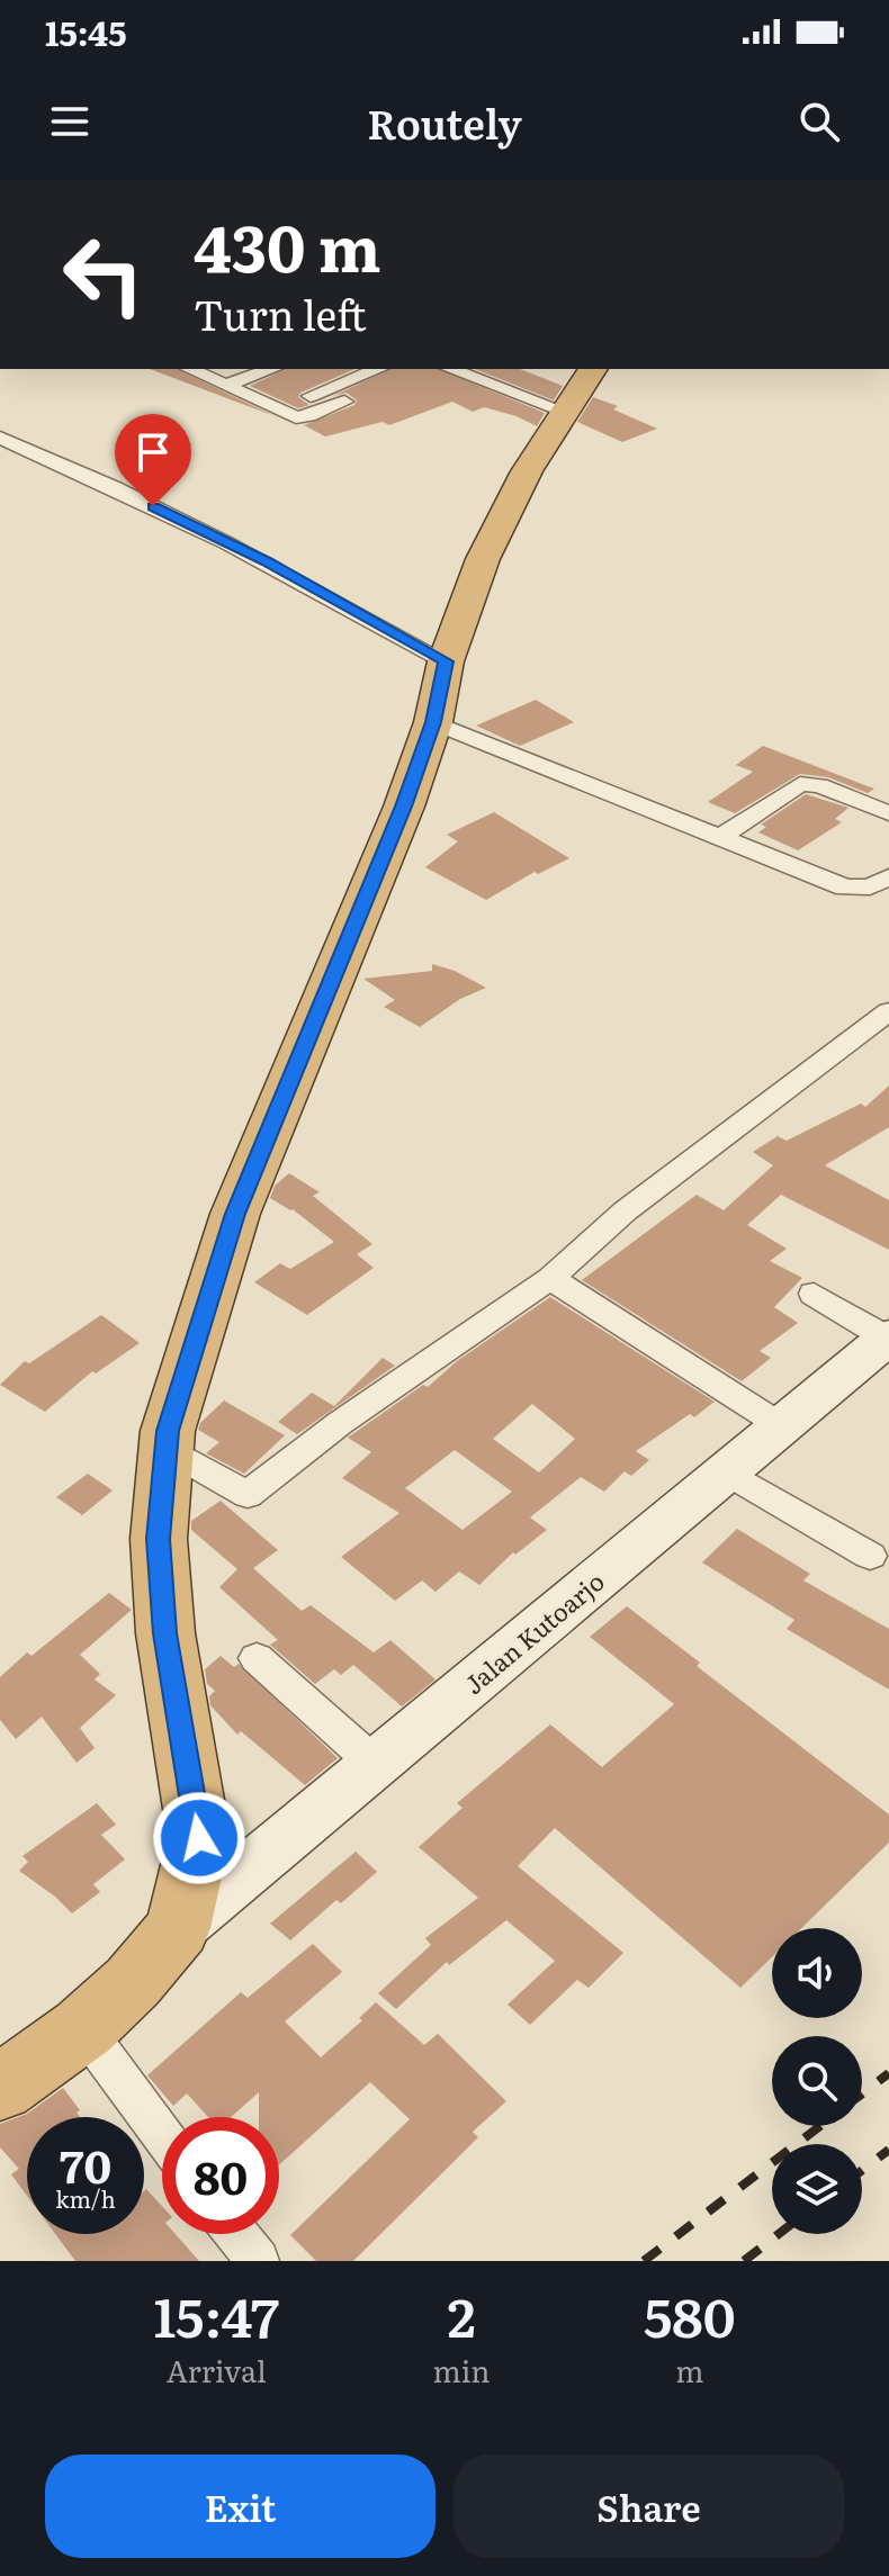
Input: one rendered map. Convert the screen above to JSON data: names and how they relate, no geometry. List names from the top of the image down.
{
  "streets": {
    "main road": ["Jalan Kutoarjo"]
  },
  "page": {
    "status": "15:45",
    "header": "Routely",
    "turn": ["430 m", "Turn left"],
    "speed": "70 km/h",
    "limit": "80",
    "eta": [
      "15:47",
      "Arrival",
      "2",
      "min",
      "580",
      "m"
    ],
    "buttons": ["Exit", "Share"]
  }
}
